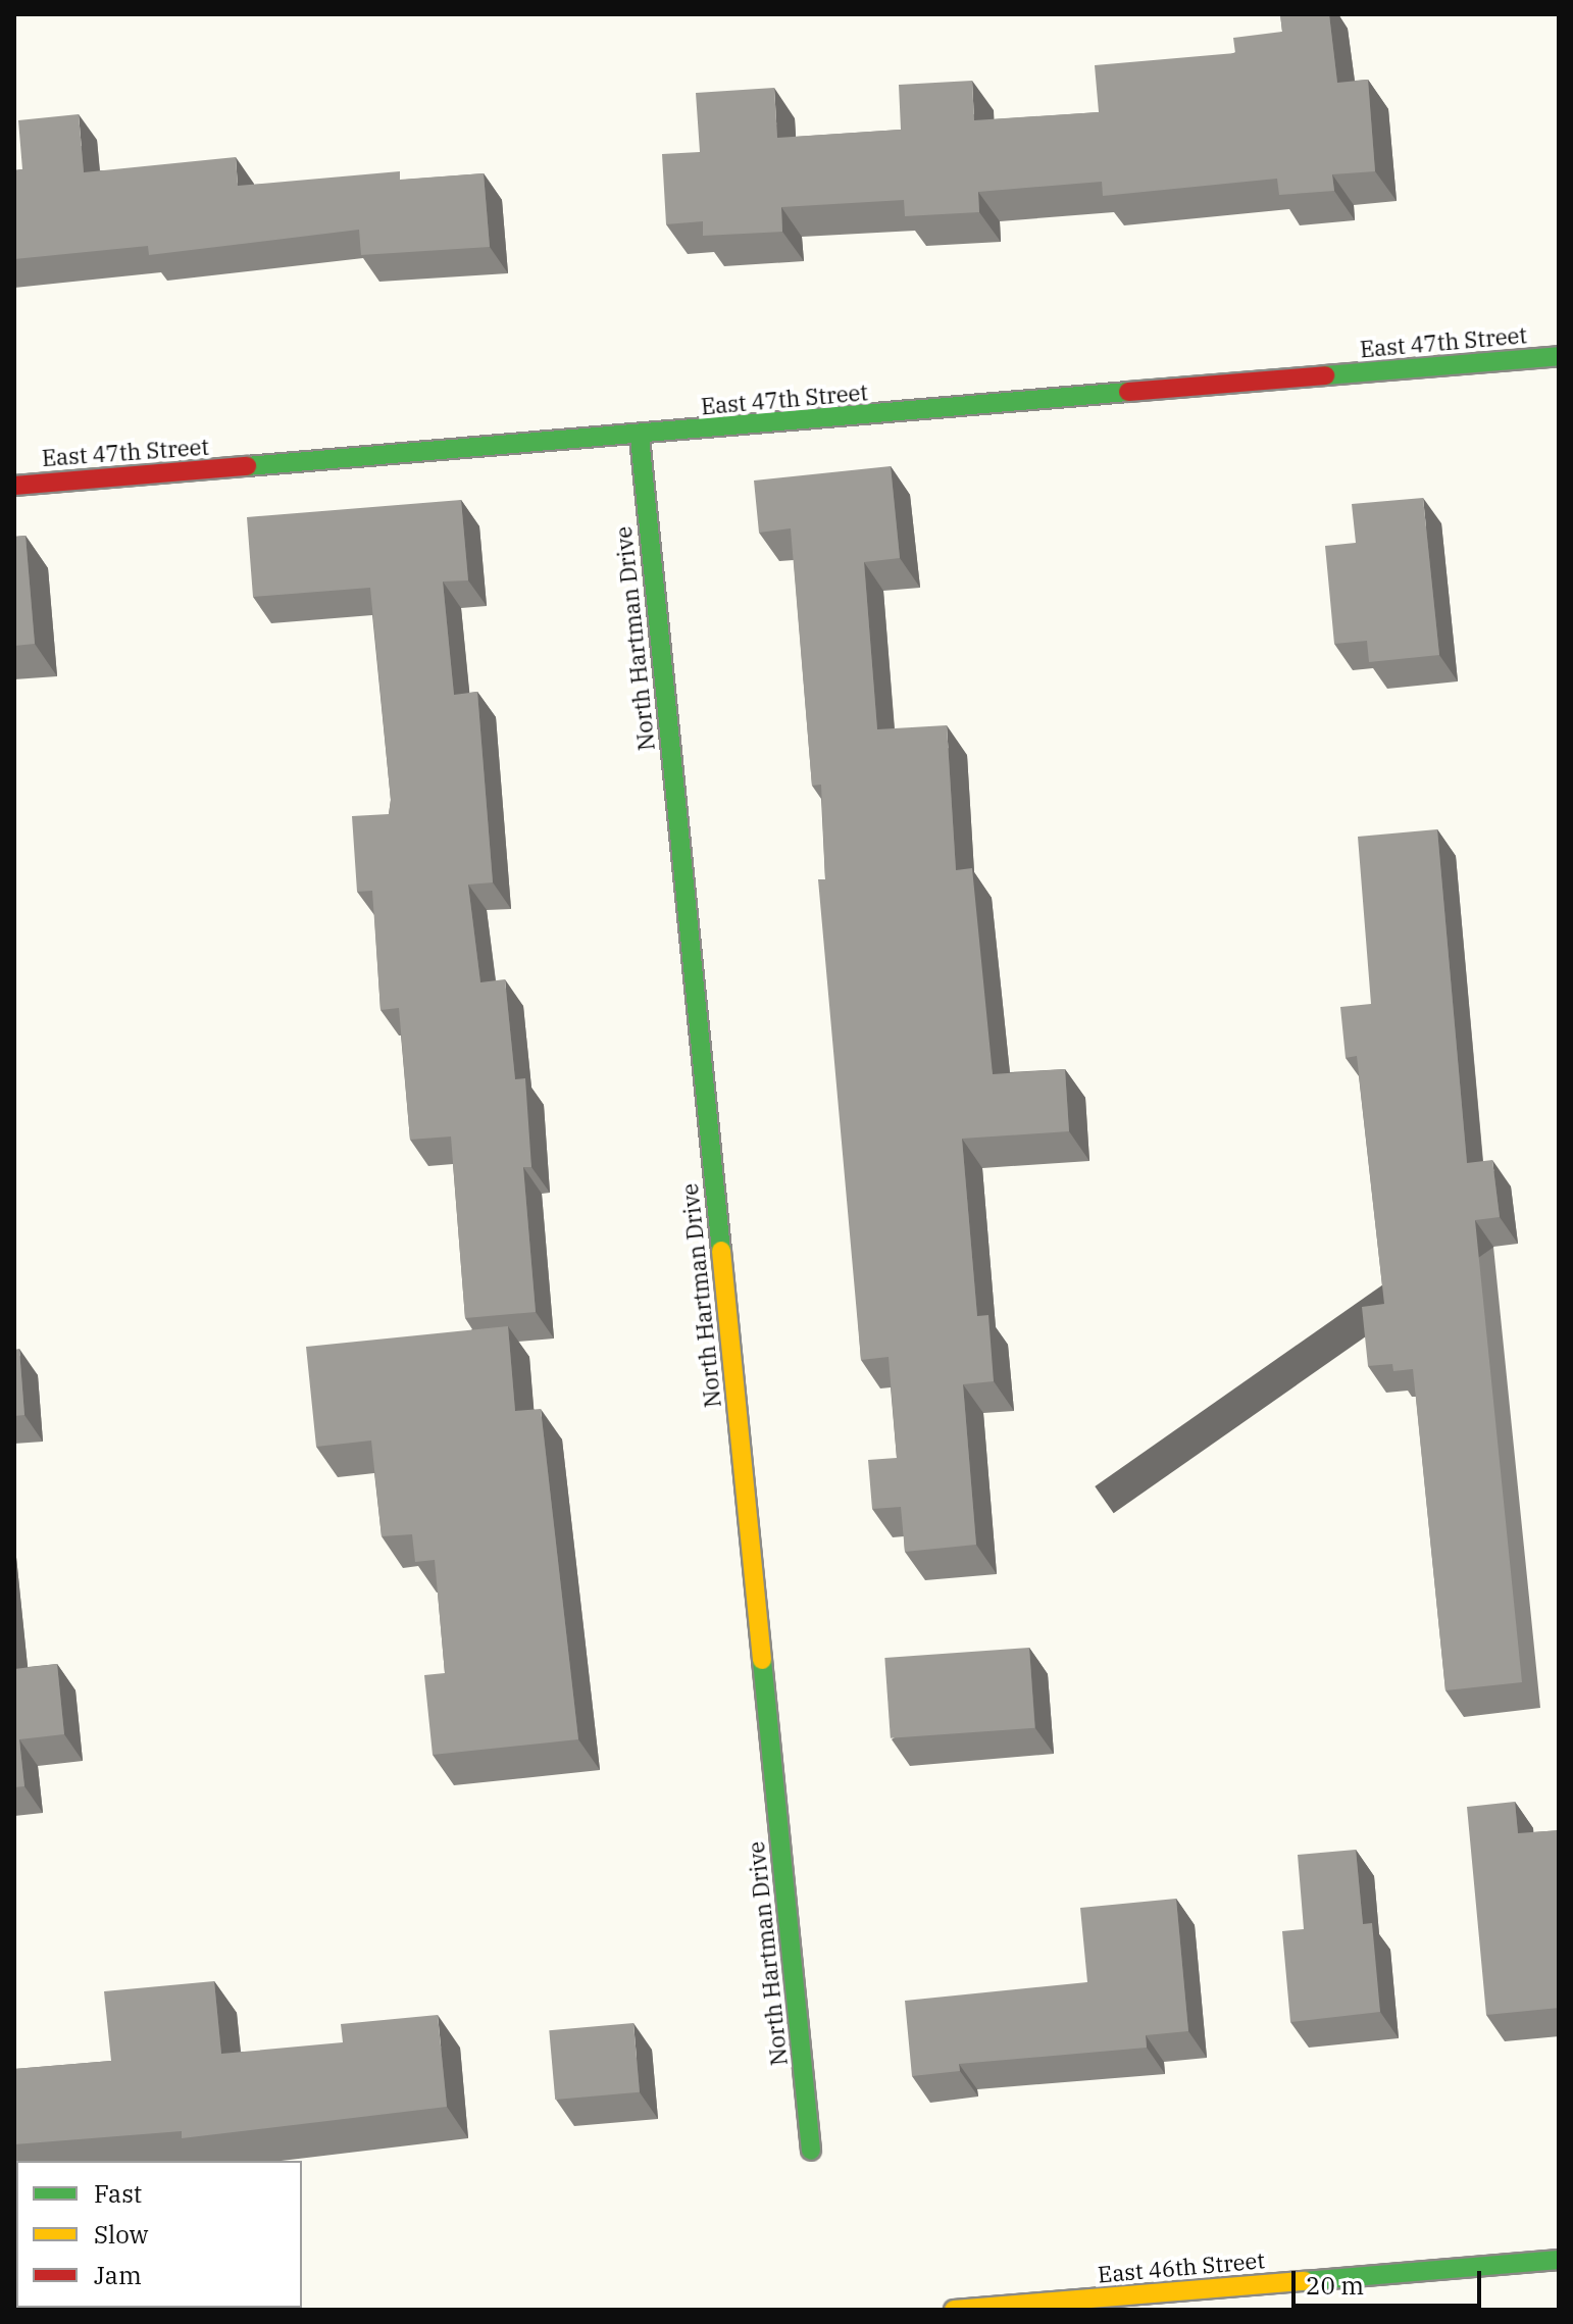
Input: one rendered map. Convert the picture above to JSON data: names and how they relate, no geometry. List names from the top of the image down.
{
  "streets": {
    "street": ["East 47th Street", "North Hartman Drive", "East 46th Street"]
  },
  "crossings": [
    ["East 47th Street", "North Hartman Drive"]
  ],
  "legend": ["Fast", "Slow", "Jam"],
  "scale_bar": "20 m"
}
